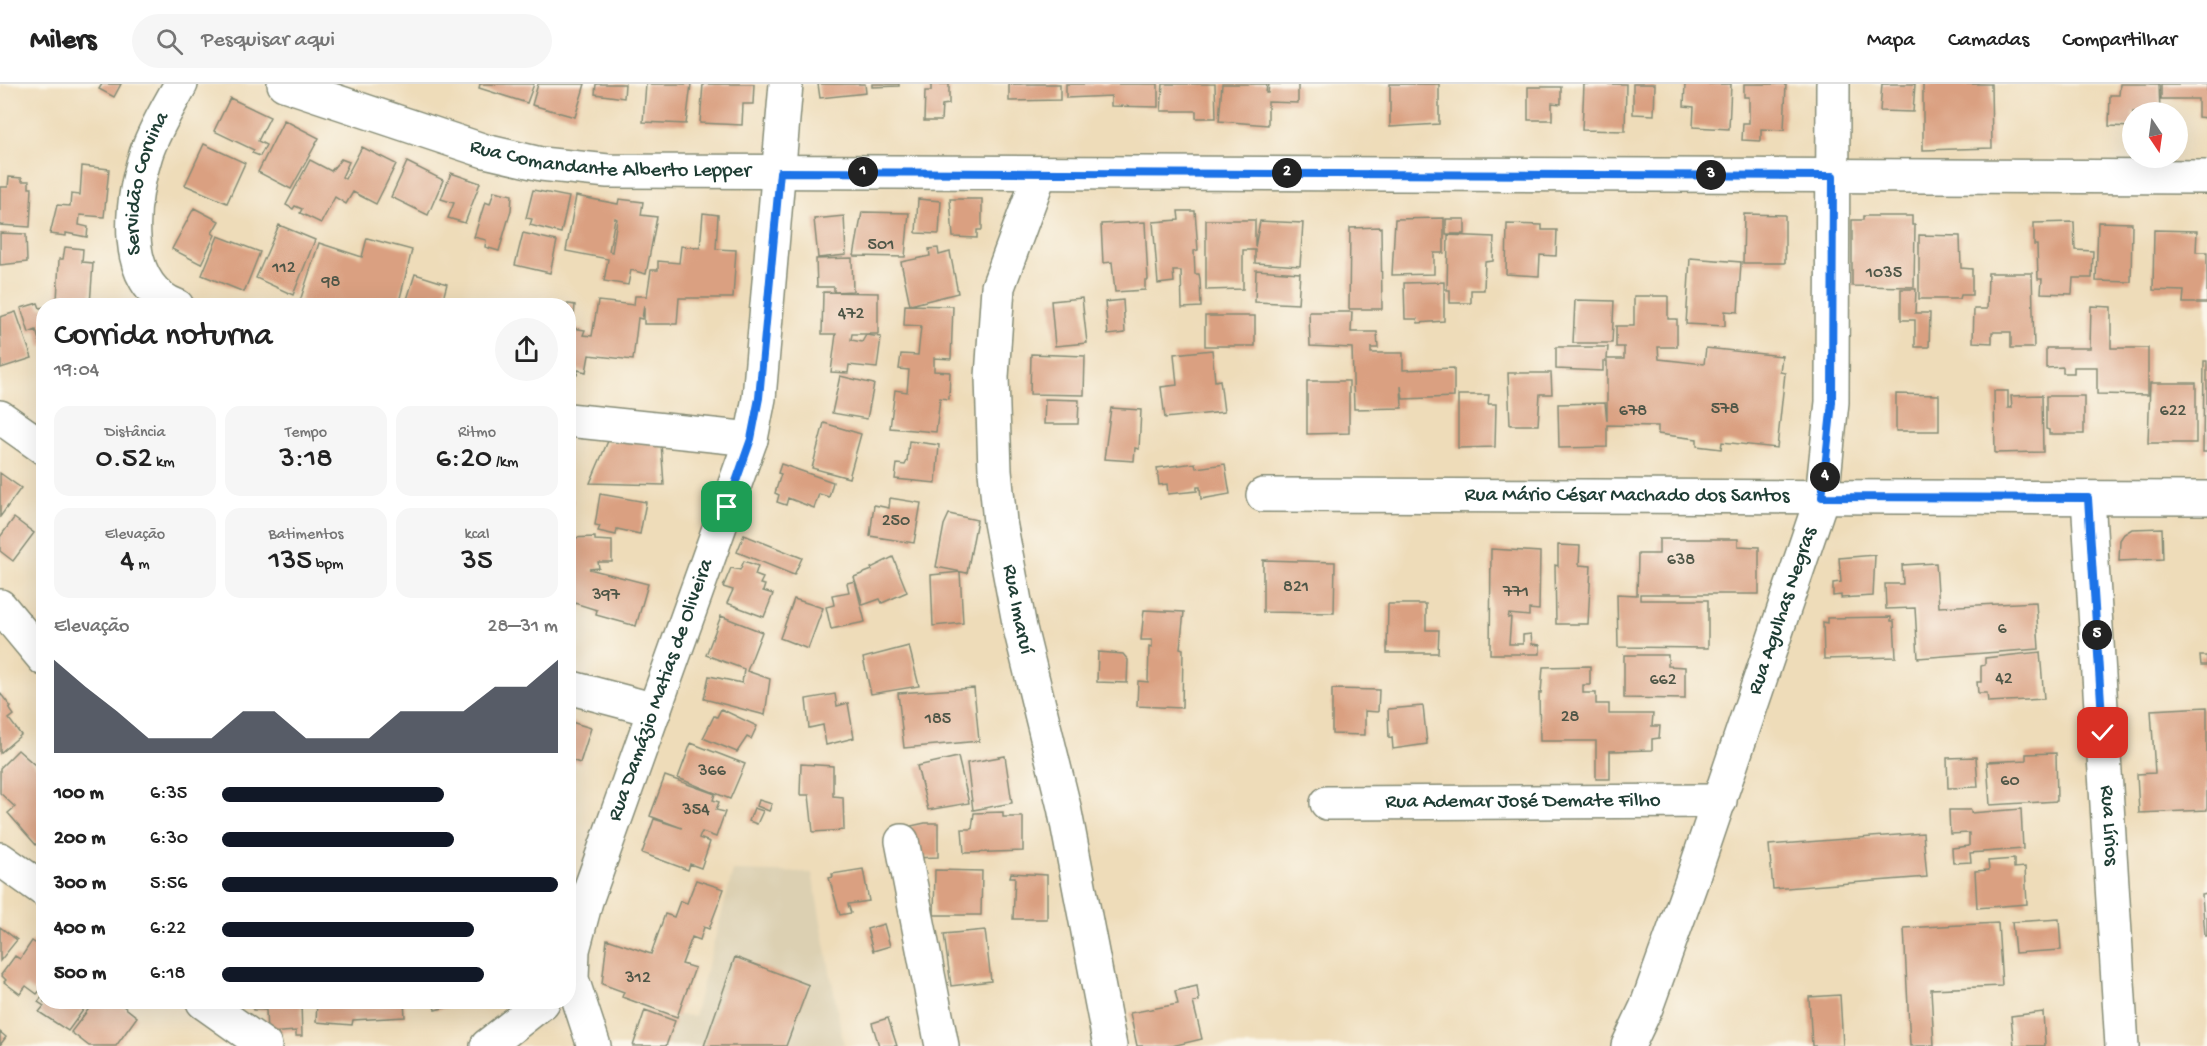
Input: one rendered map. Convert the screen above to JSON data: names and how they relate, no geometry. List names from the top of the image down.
{
  "streets": {
    "street": [
      "Rua Comandante Alberto Lepper",
      "Servidão Corvina",
      "Rua Mário César Machado dos Santos",
      "Rua Imaruí",
      "Rua Agulhas Negras",
      "Rua Damázio Matias de Oliveira",
      "Rua Ademar José Demate Filho",
      "Rua Lírios"
    ]
  },
  "crossings": [
    ["Rua Comandante Alberto Lepper", "Rua Imaruí"],
    ["Rua Comandante Alberto Lepper", "Rua Agulhas Negras"],
    ["Rua Comandante Alberto Lepper", "Rua Damázio Matias de Oliveira"],
    ["Rua Mário César Machado dos Santos", "Rua Agulhas Negras"],
    ["Rua Mário César Machado dos Santos", "Rua Lírios"],
    ["Rua Agulhas Negras", "Rua Ademar José Demate Filho"]
  ],
  "house_numbers": [
    "501",
    "112",
    "1035",
    "98",
    "472",
    "578",
    "678",
    "622",
    "250",
    "638",
    "821",
    "771",
    "397",
    "6",
    "42",
    "662",
    "28",
    "185",
    "366",
    "60",
    "354",
    "312"
  ],
  "north": "bottom",
  "page": {
    "header": "Milers",
    "search": "Pesquisar aqui",
    "nav": ["Mapa", "Camadas", "Compartilhar"],
    "pins": [
      "1",
      "2",
      "3",
      "4",
      "5"
    ],
    "heading": ["Corrida noturna", "19:04"],
    "stats": [
      ["Distância", "0.52 km"],
      ["Tempo", "3:18"],
      ["Ritmo", "6:20 /km"],
      ["Elevação", "4 m"],
      ["Batimentos", "135 bpm"],
      ["kcal", "35"]
    ],
    "chart": ["Elevação", "28–31 m"],
    "list": [
      {
        "name": "100 m",
        "note": "6:35"
      },
      {
        "name": "200 m",
        "note": "6:30"
      },
      {
        "name": "300 m",
        "note": "5:56"
      },
      {
        "name": "400 m",
        "note": "6:22"
      },
      {
        "name": "500 m",
        "note": "6:18"
      }
    ]
  }
}
